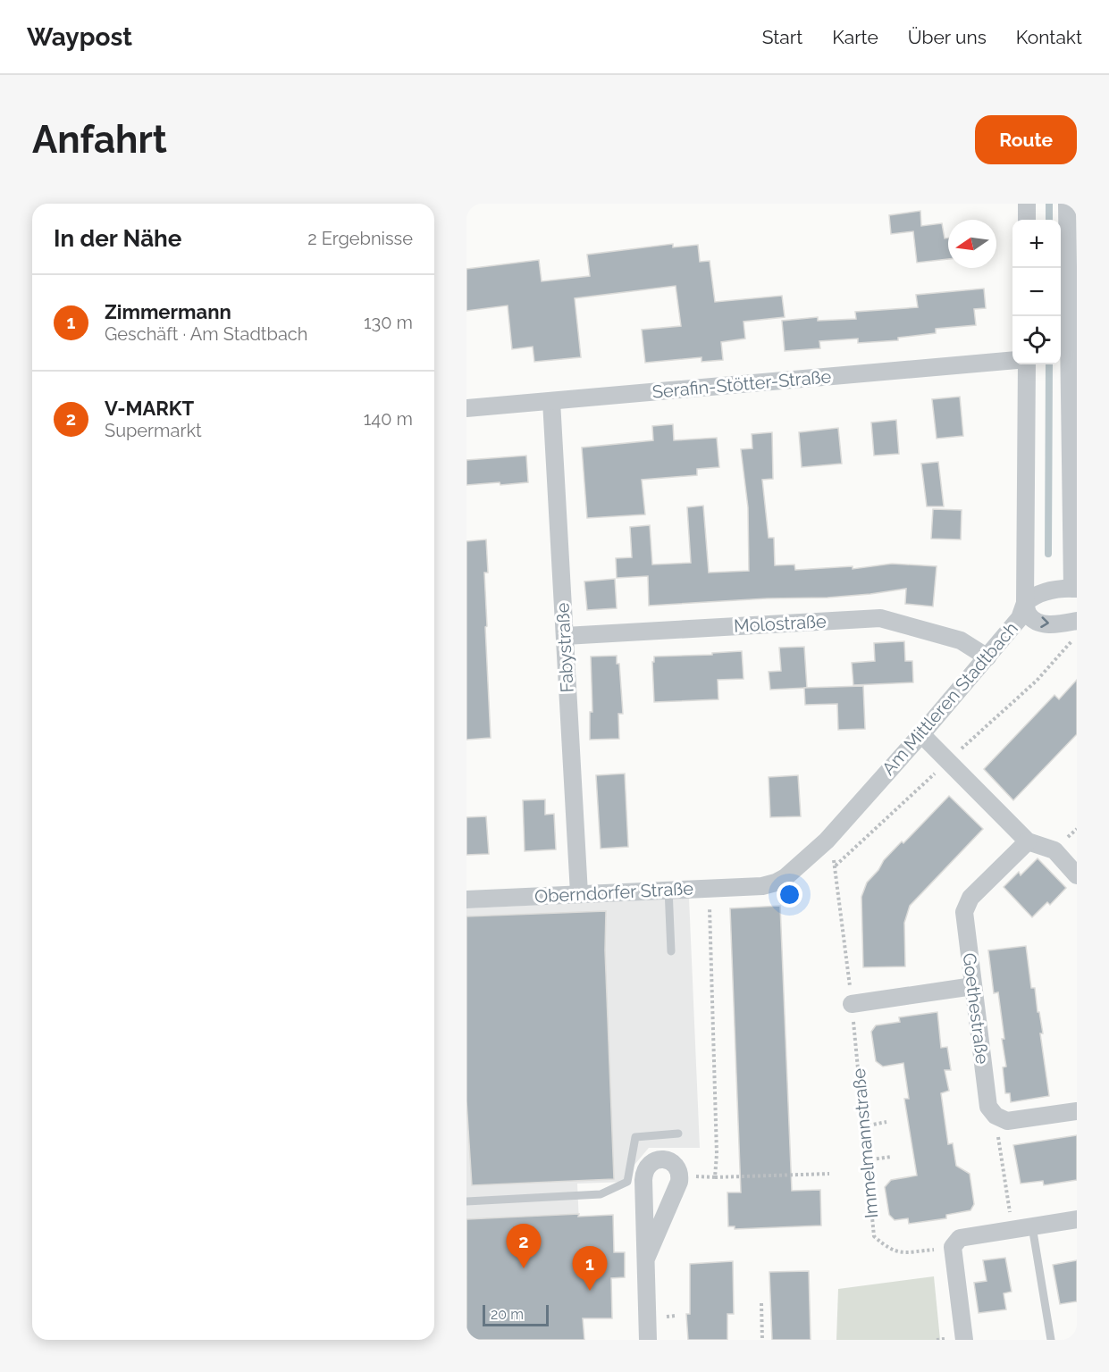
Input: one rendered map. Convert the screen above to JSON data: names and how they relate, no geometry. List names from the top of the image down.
{
  "streets": {
    "street": [
      "Serafin-Stötter-Straße",
      "Molostraße",
      "Fabystraße",
      "Am Mittleren Stadtbach",
      "Oberndorfer Straße",
      "Goethestraße"
    ],
    "path": ["Immelmannstraße"]
  },
  "crossings": [
    ["Serafin-Stötter-Straße", "Fabystraße"],
    ["Molostraße", "Fabystraße"],
    ["Molostraße", "Am Mittleren Stadtbach"],
    ["Fabystraße", "Oberndorfer Straße"],
    ["Am Mittleren Stadtbach", "Oberndorfer Straße"],
    ["Am Mittleren Stadtbach", "Immelmannstraße"]
  ],
  "scale_bar": "20 m",
  "north": "left",
  "page": {
    "header": "Waypost",
    "nav": [
      "Start",
      "Karte",
      "Über uns",
      "Kontakt"
    ],
    "buttons": "Route",
    "title": "Anfahrt",
    "heading": ["In der Nähe", "2 Ergebnisse"],
    "map_buttons": ["+", "−"],
    "list": [
      {
        "mark": "1",
        "name": "Zimmermann",
        "note": "Geschäft · Am Stadtbach",
        "value": "130 m"
      },
      {
        "mark": "2",
        "name": "V-MARKT",
        "note": "Supermarkt",
        "value": "140 m"
      }
    ],
    "pins": ["2", "1"],
    "scale": "20 m"
  }
}
